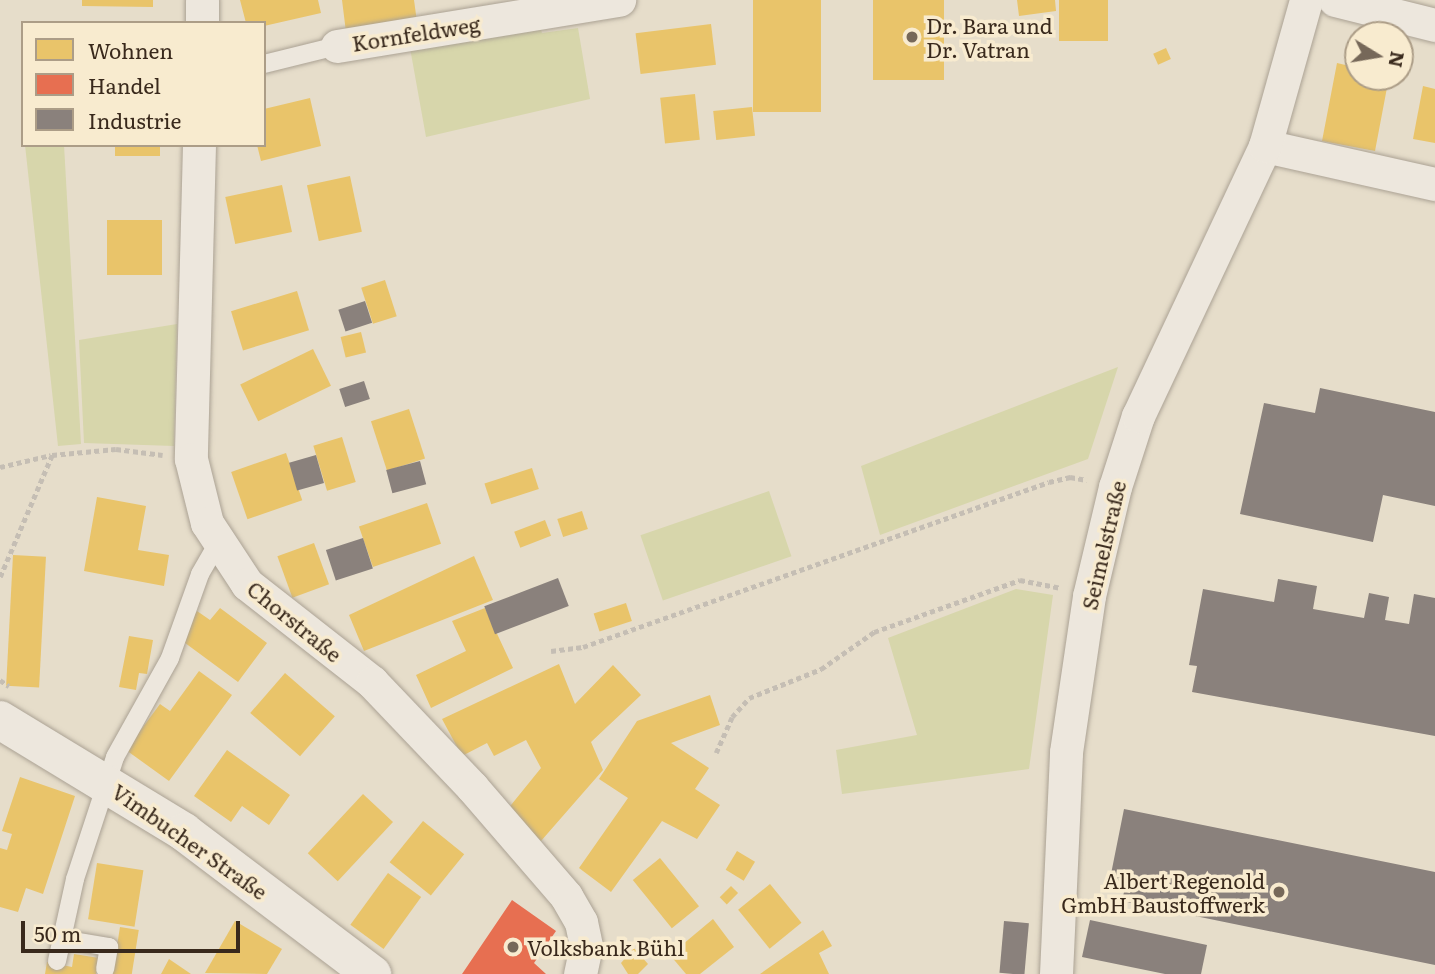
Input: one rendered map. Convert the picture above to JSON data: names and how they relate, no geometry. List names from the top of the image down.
{
  "streets": {
    "street": [
      "Kornfeldweg",
      "Seimelstraße",
      "Chorstraße",
      "Vimbucher Straße"
    ]
  },
  "places": ["Dr. Bara und Dr. Vatran", "Albert Regenold GmbH Baustoffwerk", "Volksbank Bühl"],
  "legend": ["Wohnen", "Handel", "Industrie"],
  "scale_bar": "50 m",
  "north": "right"
}
